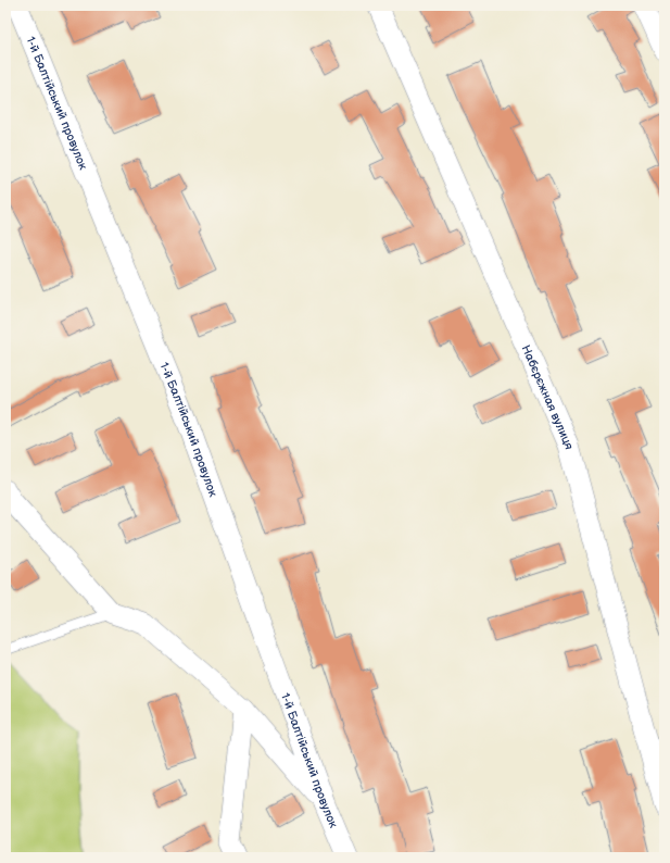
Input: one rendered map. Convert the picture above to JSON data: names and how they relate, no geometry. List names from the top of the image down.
{
  "streets": {
    "street": ["1-й Балтійський провулок", "Набєрєжная вулиця"]
  }
}
